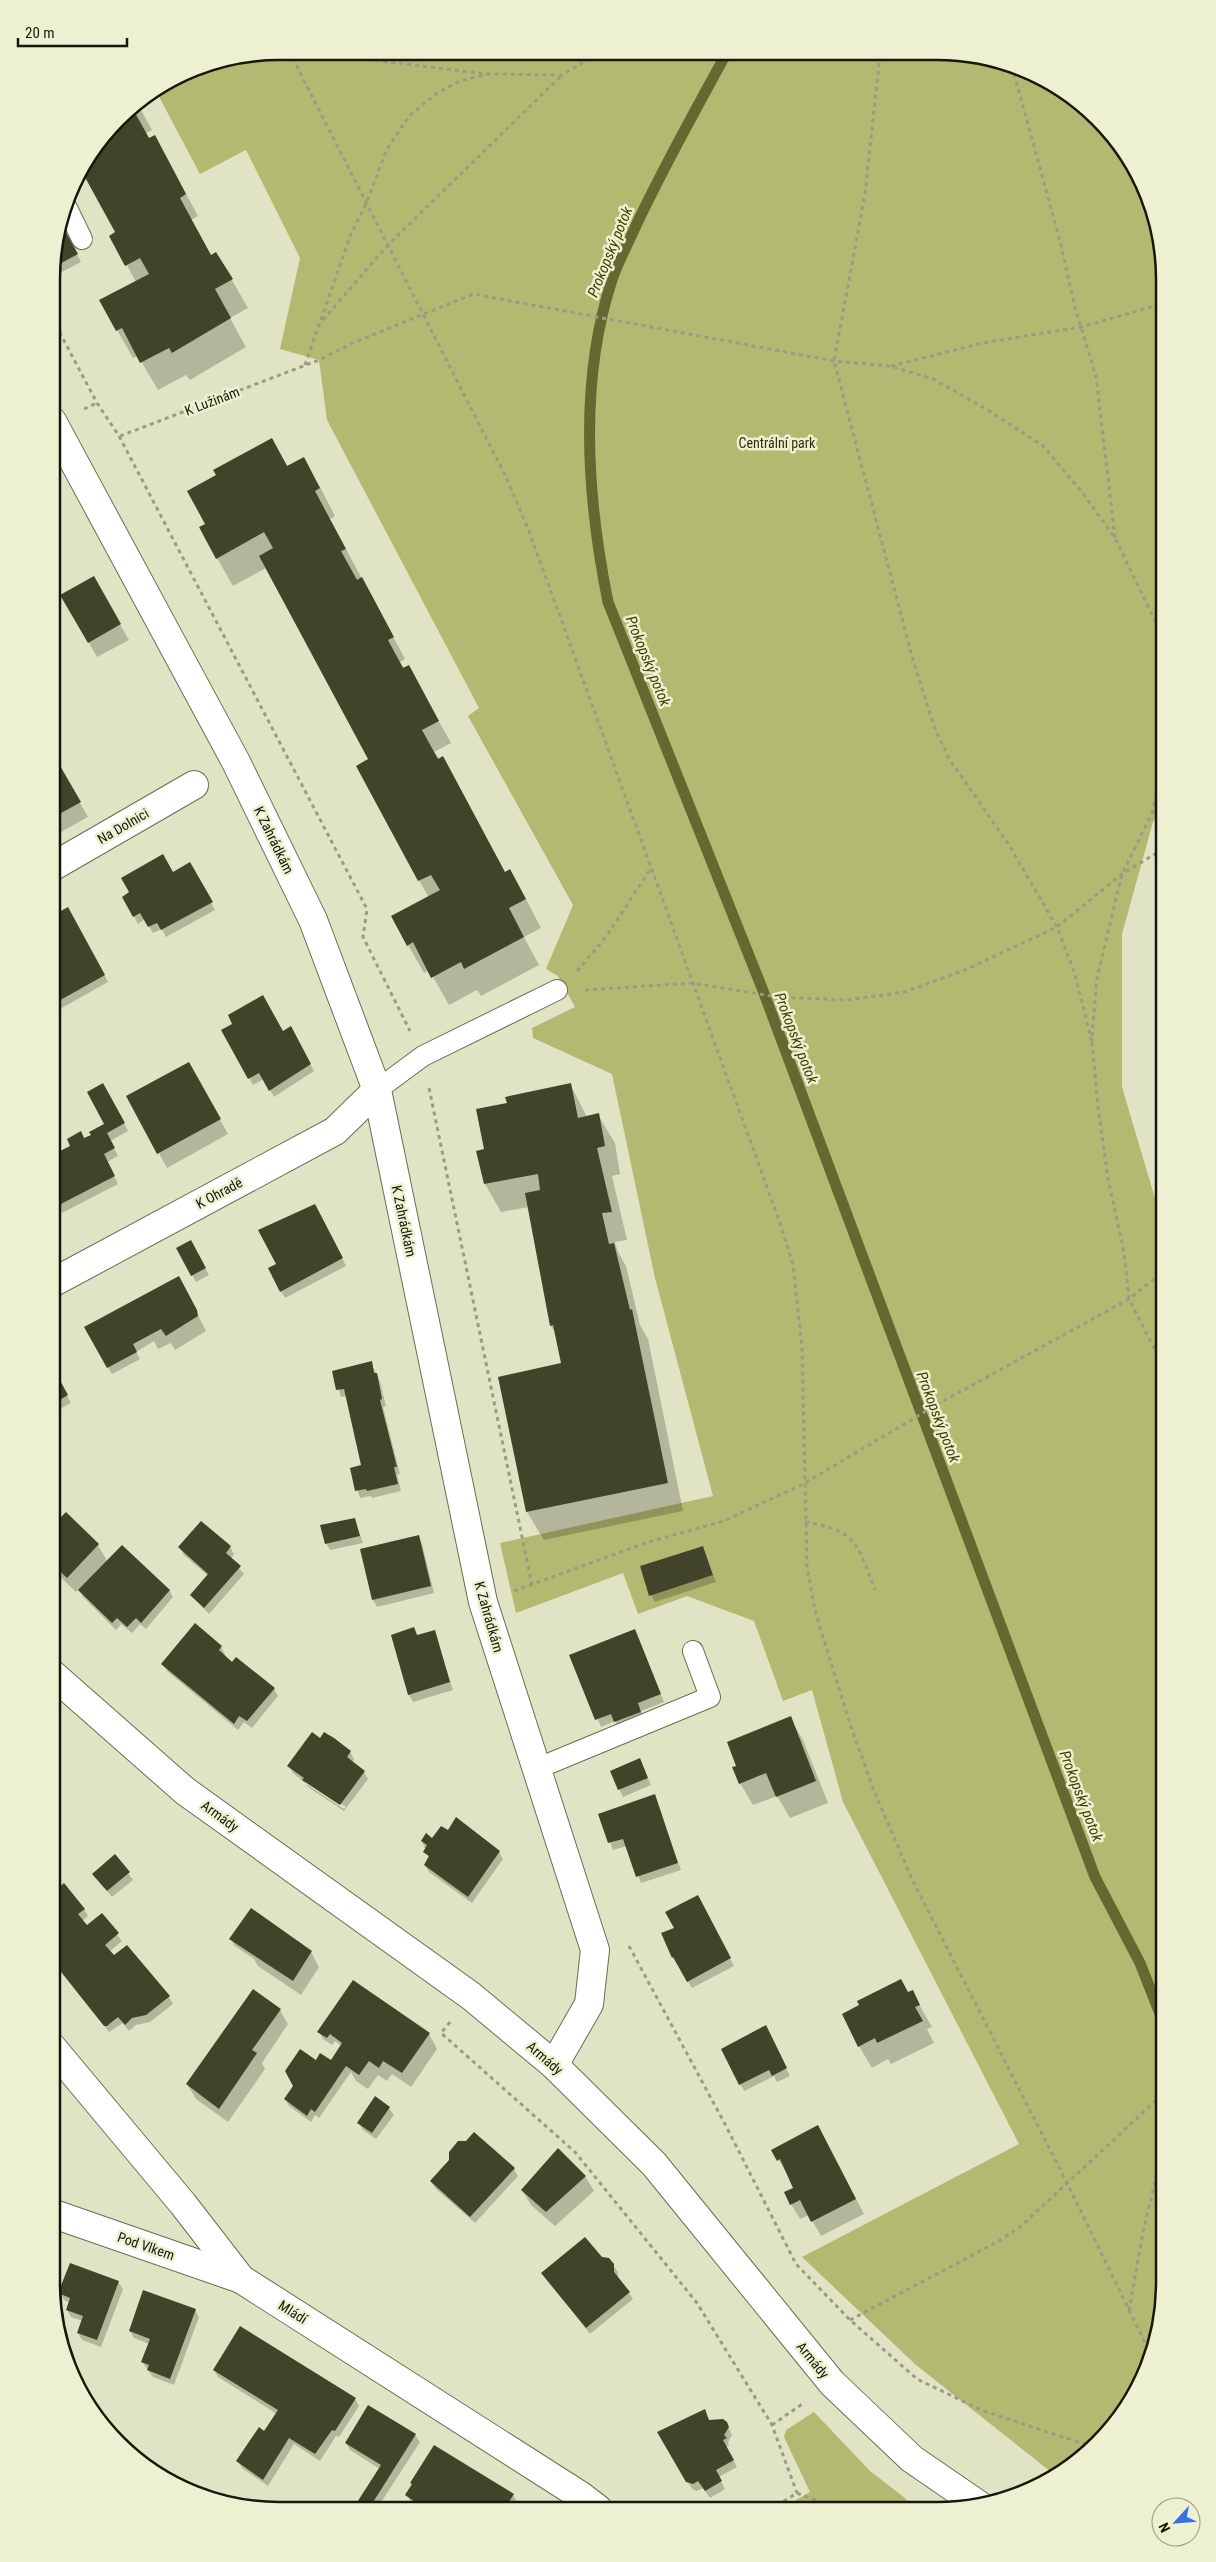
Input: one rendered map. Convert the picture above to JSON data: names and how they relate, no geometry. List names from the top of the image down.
{
  "streets": {
    "street": [
      "Na Dolnici",
      "K Zahrádkám",
      "K Ohradě",
      "Armády",
      "Pod Vlkem",
      "Mládí"
    ],
    "path": ["K Lužinám"]
  },
  "crossings": [
    ["K Zahrádkám", "K Ohradě"],
    ["K Zahrádkám", "Armády"],
    ["Pod Vlkem", "Mládí"]
  ],
  "water": ["Prokopský potok"],
  "parks": ["Centrální park"],
  "scale_bar": "20 m",
  "north": "bottom left"
}
